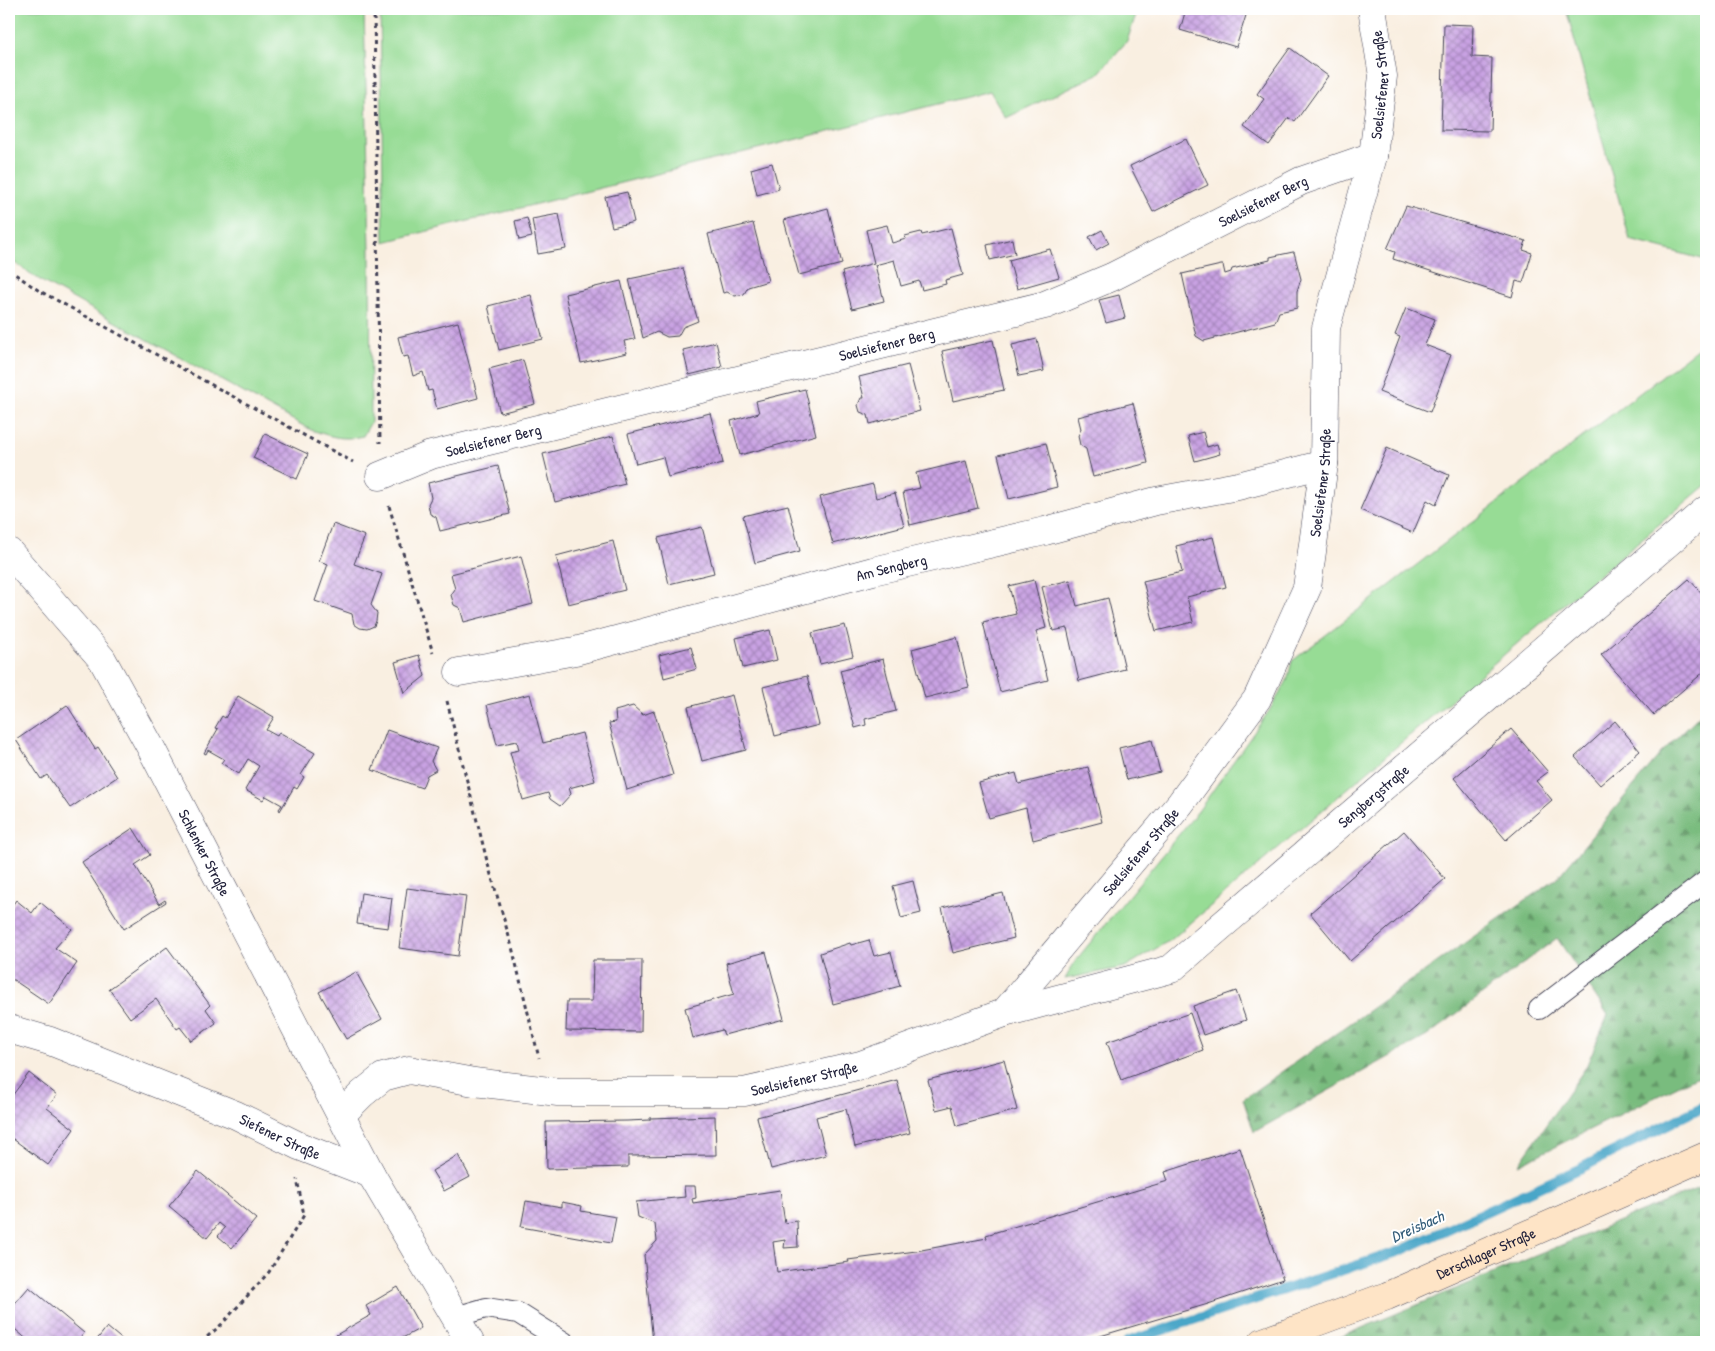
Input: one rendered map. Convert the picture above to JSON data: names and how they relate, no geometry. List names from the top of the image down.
{
  "streets": {
    "main road": ["Derschlager Straße"],
    "street": [
      "Soelsiefener Straße",
      "Soelsiefener Berg",
      "Am Sengberg",
      "Sengbergstraße",
      "Schlenker Straße",
      "Siefener Straße"
    ]
  },
  "crossings": [
    ["Soelsiefener Straße", "Soelsiefener Berg"],
    ["Soelsiefener Straße", "Am Sengberg"],
    ["Soelsiefener Straße", "Sengbergstraße"],
    ["Soelsiefener Straße", "Schlenker Straße"],
    ["Schlenker Straße", "Siefener Straße"]
  ],
  "water": ["Dreisbach"]
}
